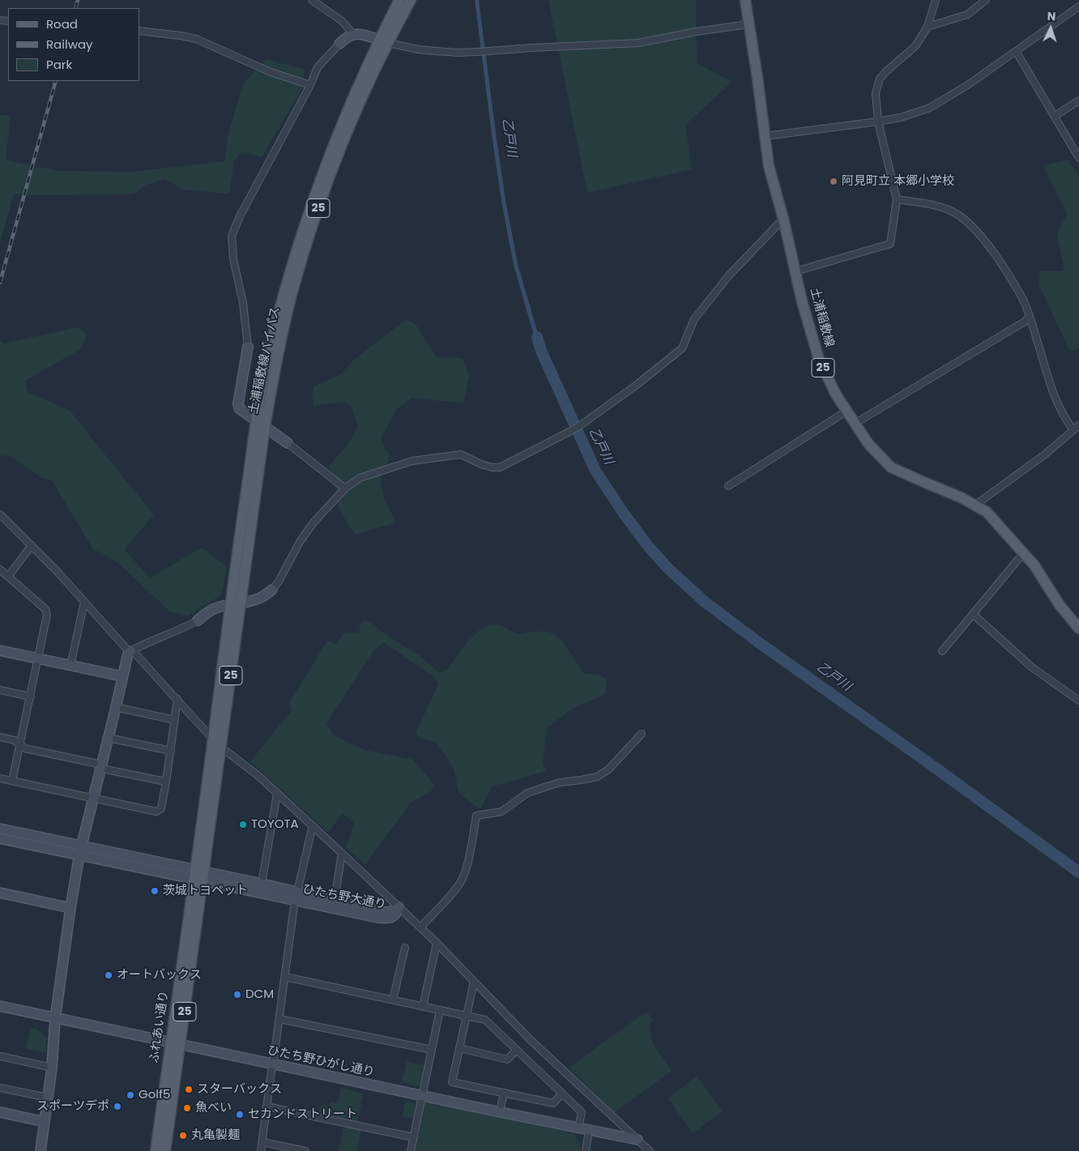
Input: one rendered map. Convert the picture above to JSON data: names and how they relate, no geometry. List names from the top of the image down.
{
  "streets": {
    "main road": [
      "25",
      "土浦稲敷線",
      "土浦稲敷線バイパス",
      "ふれあい通り"
    ],
    "street": ["ひたち野大通り", "ひたち野ひがし通り"]
  },
  "crossings": [
    ["土浦稲敷線バイパス", "ふれあい通り"],
    ["ひたち野大通り", "ふれあい通り"],
    ["ふれあい通り", "ひたち野ひがし通り"]
  ],
  "water": ["乙戸川"],
  "places": [
    "阿見町立 本郷小学校",
    "TOYOTA",
    "茨城トヨペット",
    "オートバックス",
    "DCM",
    "スターバックス",
    "Golf5",
    "スポーツデポ",
    "魚べい",
    "セカンドストリート",
    "丸亀製麺"
  ],
  "legend": ["Road", "Railway", "Park"],
  "north": "top"
}
